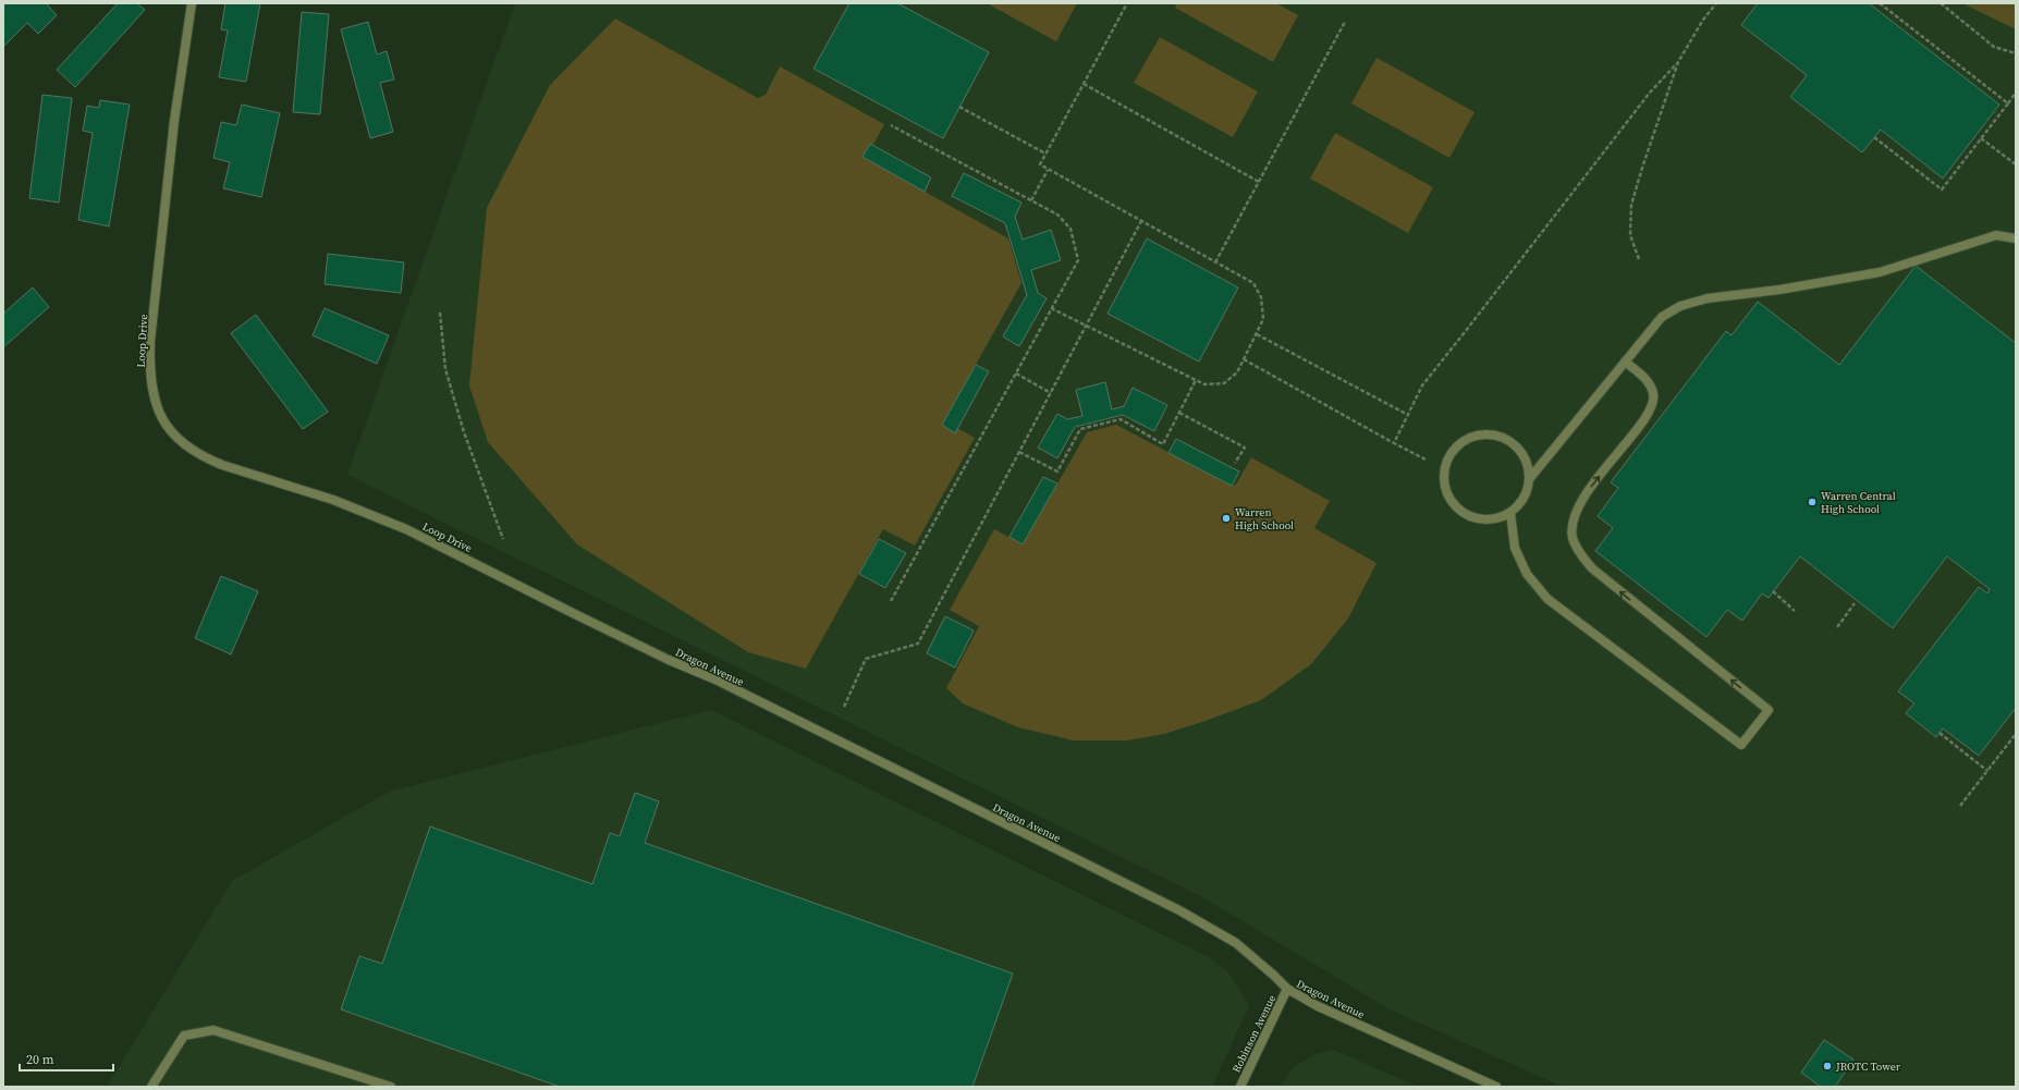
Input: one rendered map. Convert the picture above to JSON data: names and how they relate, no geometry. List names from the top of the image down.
{
  "streets": {
    "street": ["Loop Drive", "Dragon Avenue", "Robinson Avenue"]
  },
  "crossings": [
    ["Loop Drive", "Dragon Avenue"],
    ["Dragon Avenue", "Robinson Avenue"]
  ],
  "places": ["Warren Central High School", "Warren High School", "JROTC Tower"],
  "scale_bar": "20 m"
}
